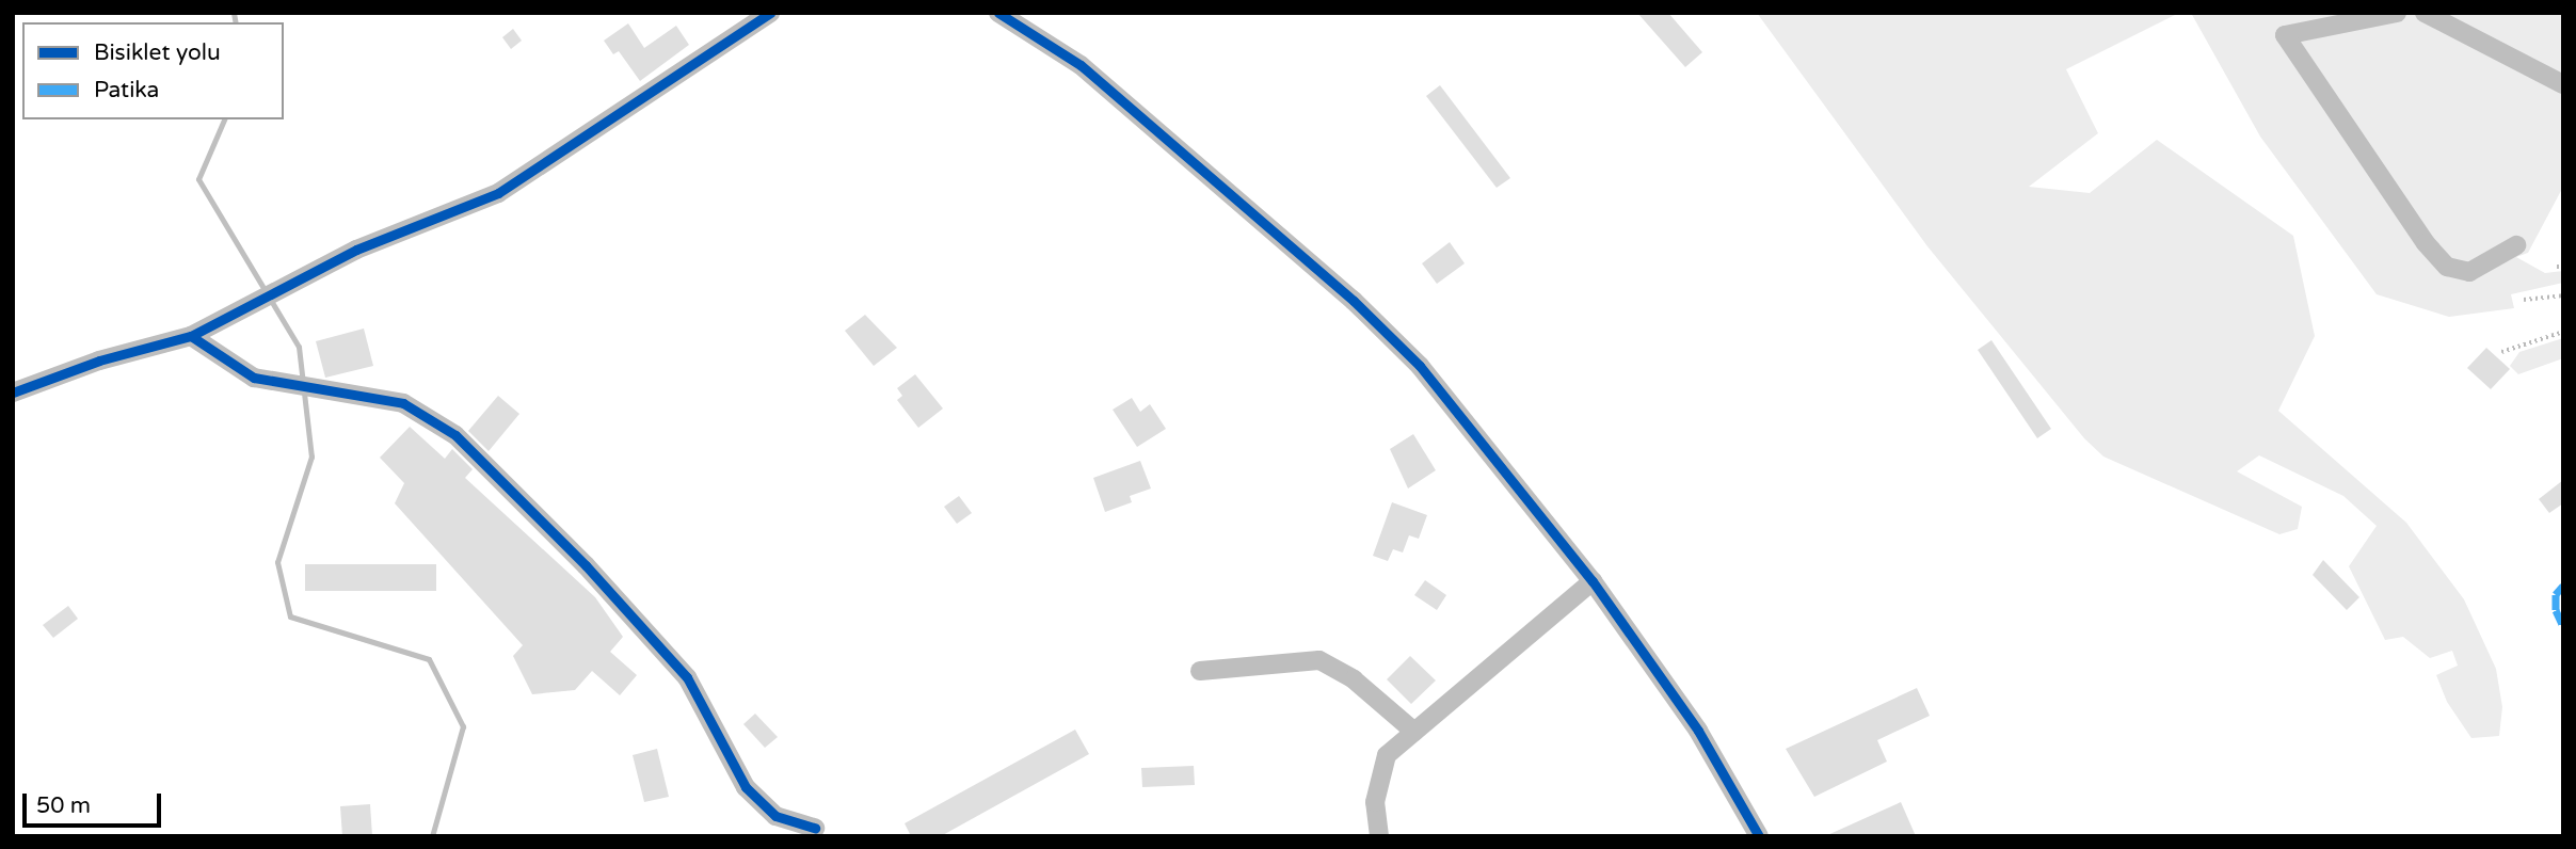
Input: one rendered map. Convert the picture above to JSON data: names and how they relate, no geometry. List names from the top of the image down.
{
  "legend": ["Bisiklet yolu", "Patika"],
  "scale_bar": "50 m"
}
